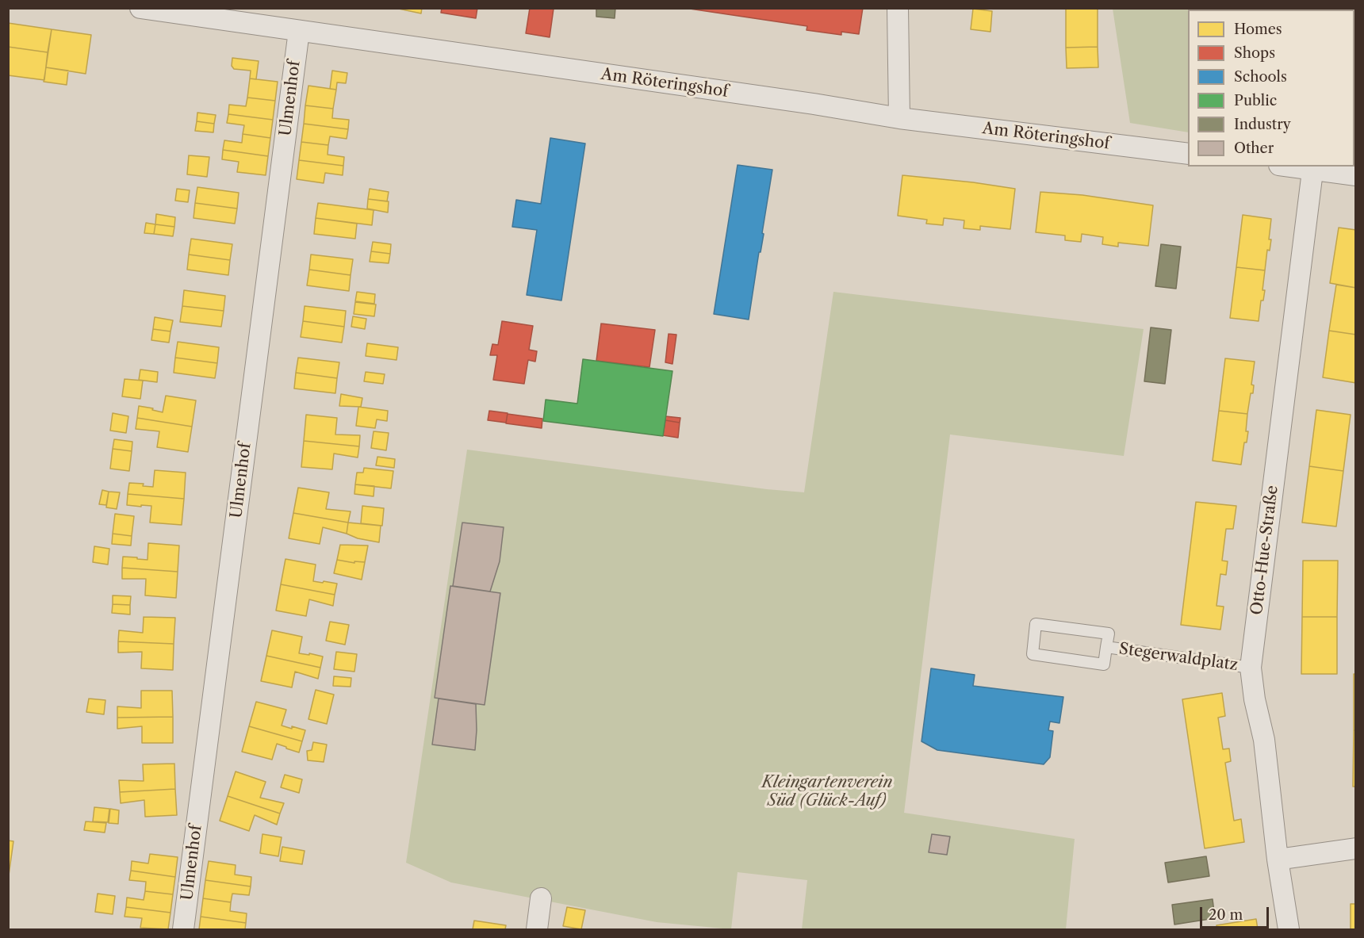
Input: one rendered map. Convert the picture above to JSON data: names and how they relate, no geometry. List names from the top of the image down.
{
  "streets": {
    "street": ["Am Röteringshof", "Ulmenhof", "Otto-Hue-Straße"],
    "lane": ["Stegerwaldplatz"]
  },
  "crossings": [
    ["Am Röteringshof", "Ulmenhof"],
    ["Otto-Hue-Straße", "Stegerwaldplatz"]
  ],
  "parks": ["Kleingartenverein Süd (Glück-Auf)"],
  "legend": [
    "Homes",
    "Shops",
    "Schools",
    "Public",
    "Industry",
    "Other"
  ],
  "scale_bar": "20 m"
}
